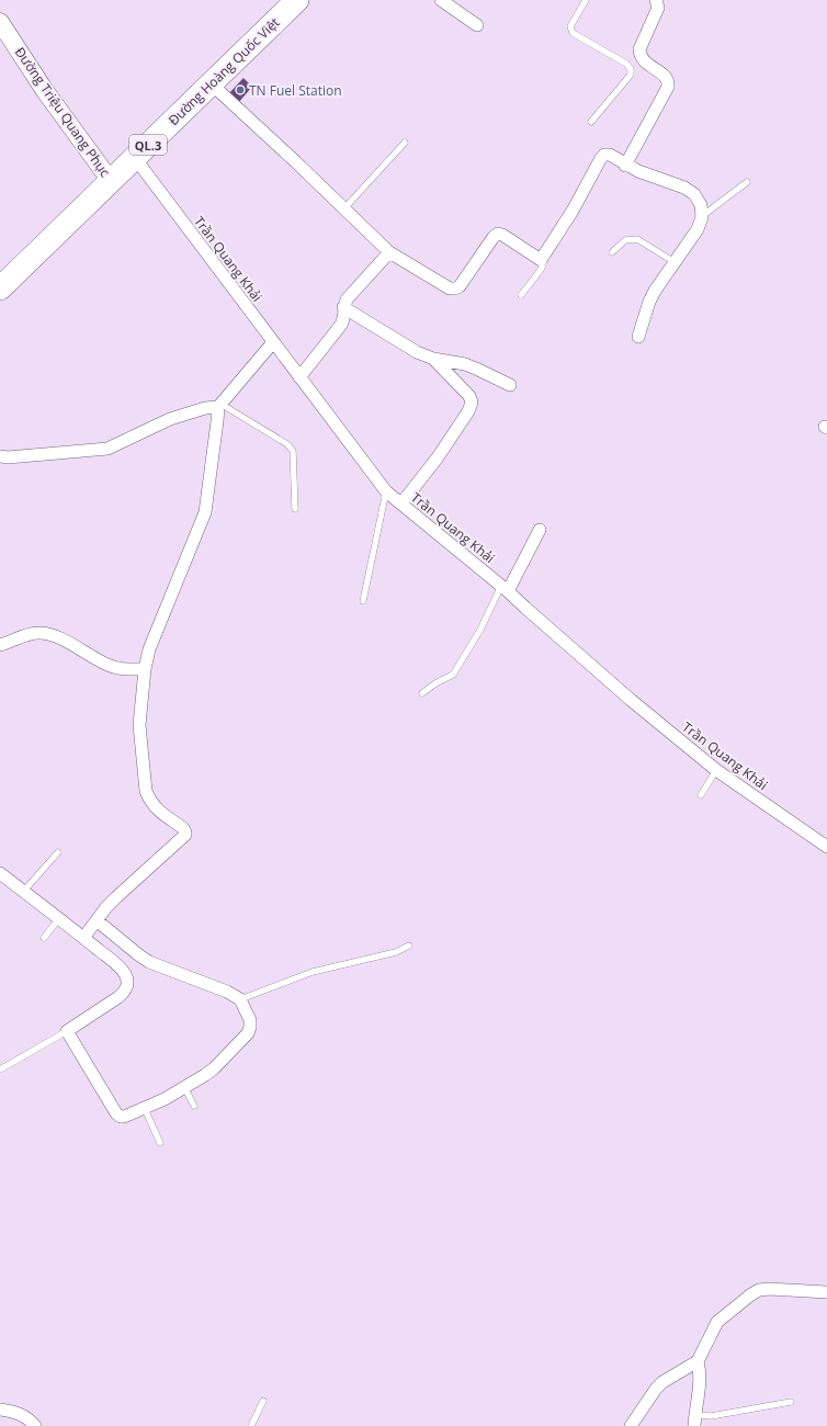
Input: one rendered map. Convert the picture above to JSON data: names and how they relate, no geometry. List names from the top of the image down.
{
  "streets": {
    "highway": ["Đường Hoàng Quốc Việt", "QL.3"],
    "main road": ["Đường Triệu Quang Phục"],
    "street": ["Trần Quang Khải"]
  },
  "crossings": [
    ["Đường Hoàng Quốc Việt", "Đường Triệu Quang Phục"],
    ["Đường Hoàng Quốc Việt", "Trần Quang Khải"]
  ],
  "places": ["TN Fuel Station"]
}
